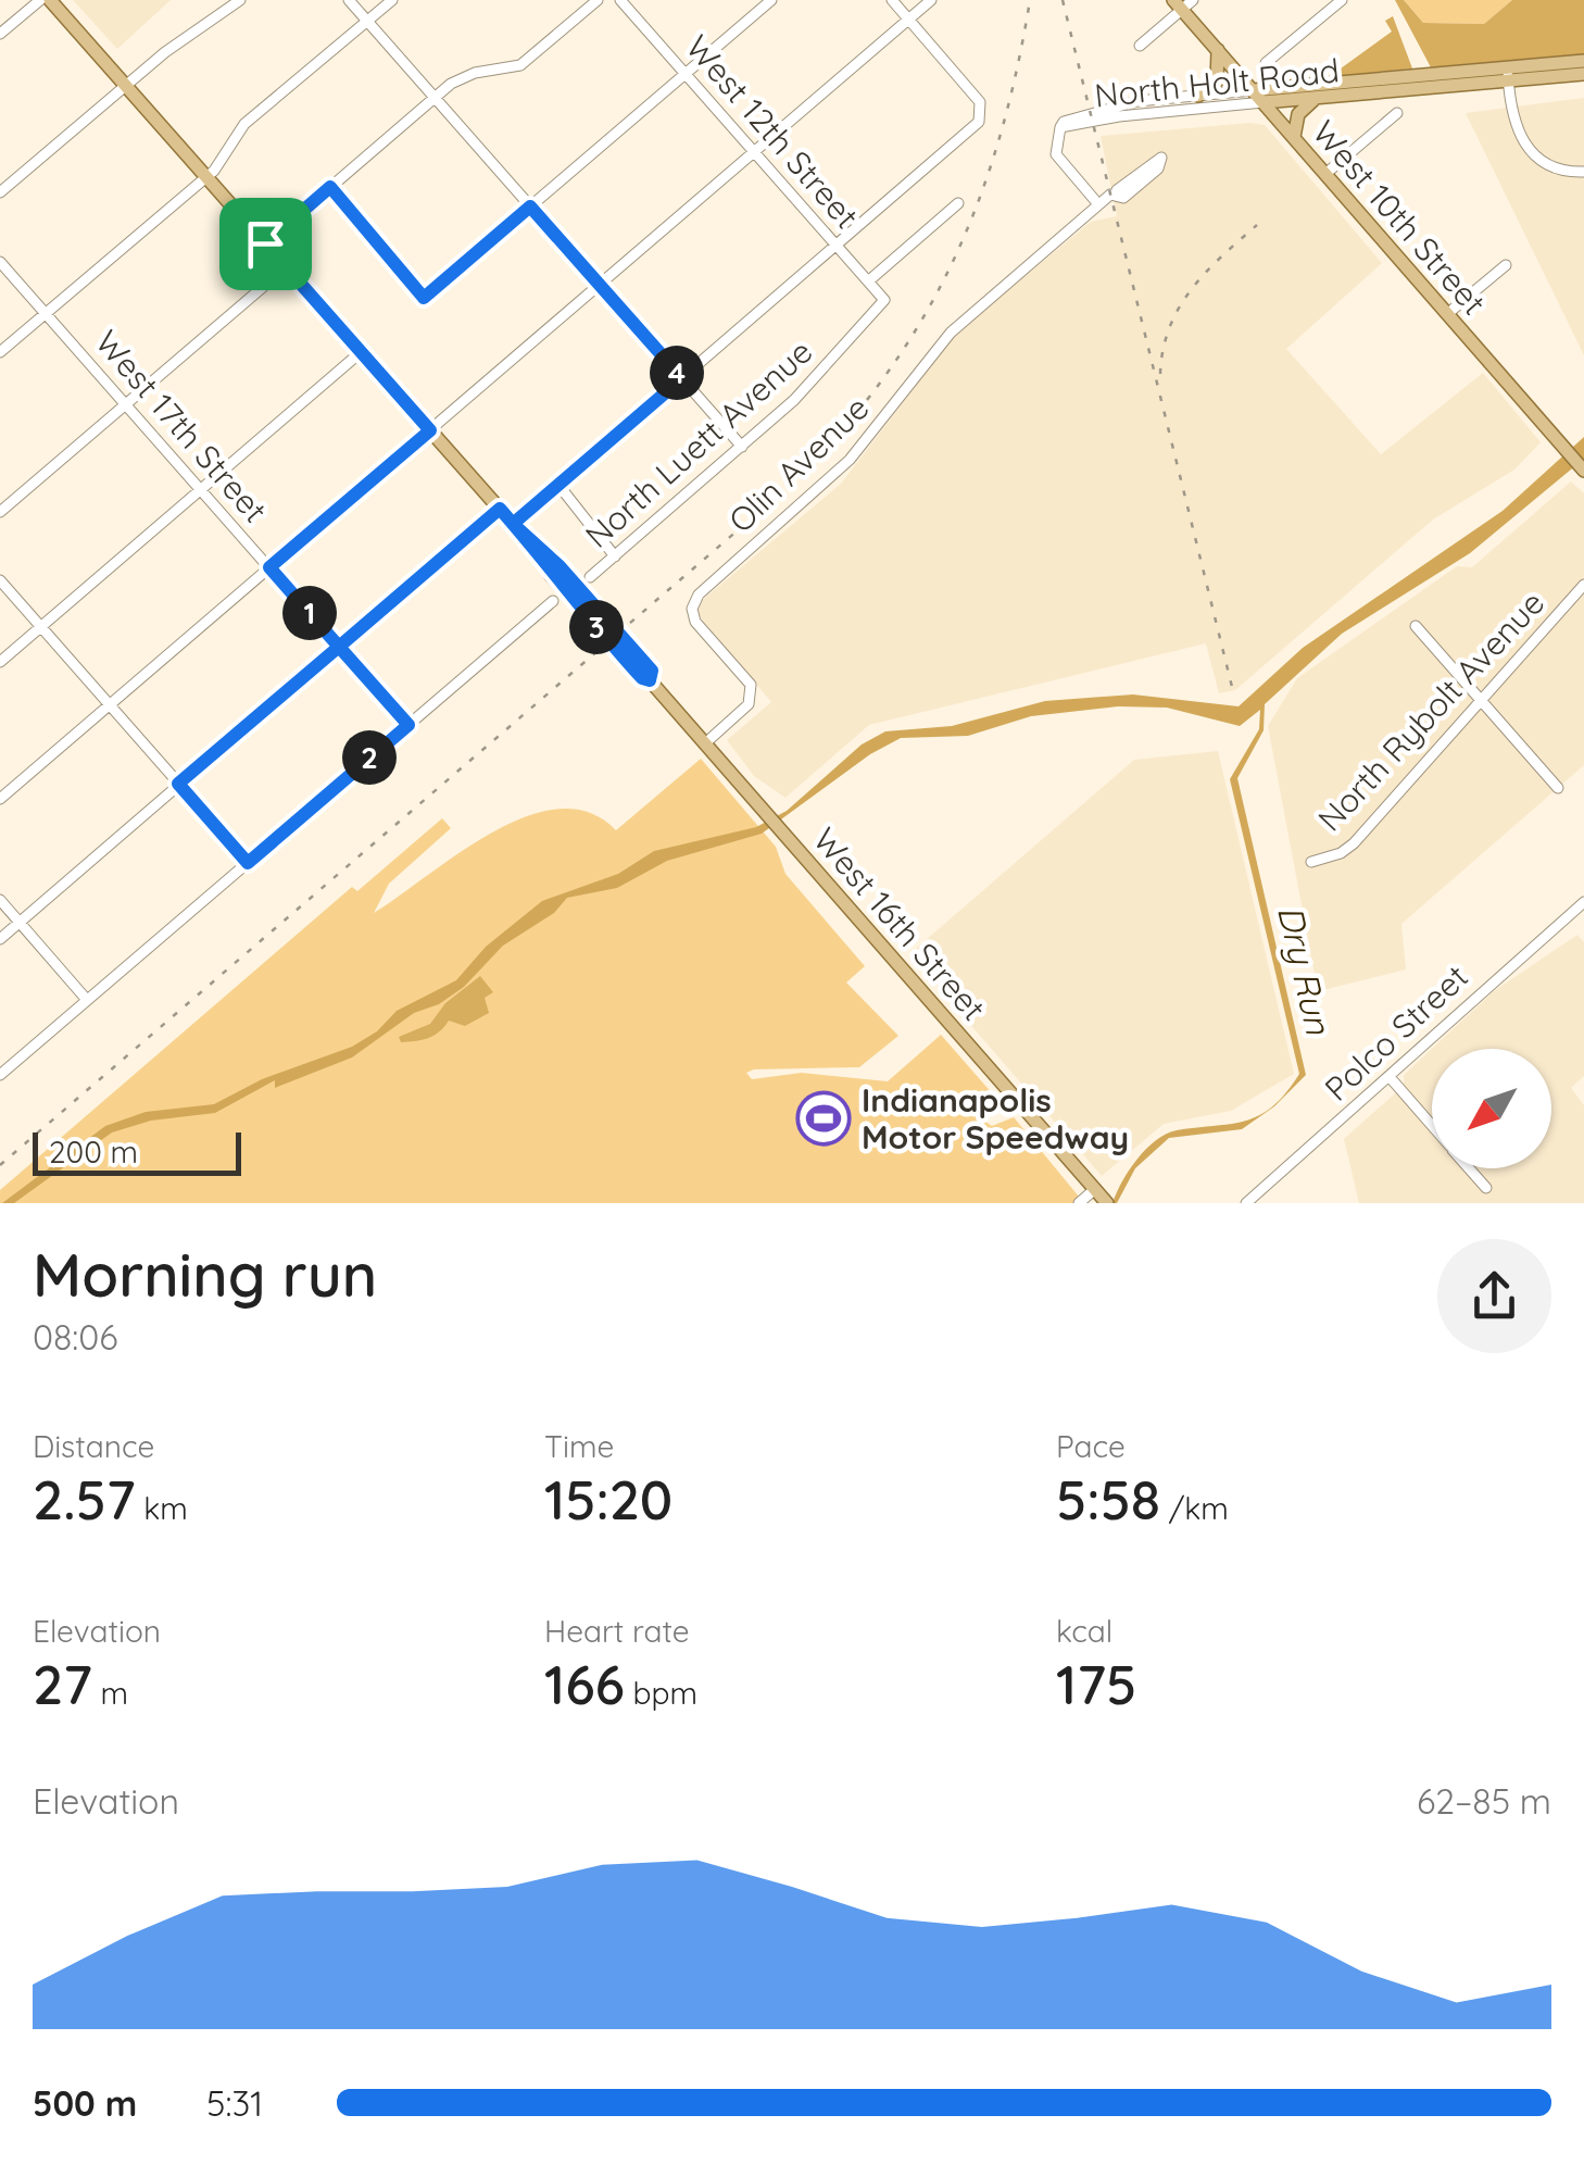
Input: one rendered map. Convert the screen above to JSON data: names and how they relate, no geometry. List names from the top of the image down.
{
  "streets": {
    "main road": ["North Holt Road", "West 10th Street", "West 16th Street"],
    "street": [
      "West 12th Street",
      "West 17th Street",
      "North Luett Avenue",
      "Olin Avenue",
      "North Rybolt Avenue",
      "Polco Street"
    ]
  },
  "crossings": [
    ["North Holt Road", "West 10th Street"],
    ["West 12th Street", "North Luett Avenue"],
    ["Olin Avenue", "West 16th Street"]
  ],
  "water": ["Dry Run"],
  "places": {
    "sports": ["Indianapolis Motor Speedway"]
  },
  "scale_bar": "200 m",
  "north": "bottom left",
  "page": {
    "pins": [
      "4",
      "1",
      "3",
      "2"
    ],
    "scale": "200 m",
    "heading": ["Morning run", "08:06"],
    "stats": [
      ["Distance", "2.57 km"],
      ["Time", "15:20"],
      ["Pace", "5:58 /km"],
      ["Elevation", "27 m"],
      ["Heart rate", "166 bpm"],
      ["kcal", "175"]
    ],
    "chart": ["Elevation", "62–85 m"],
    "list": [
      {
        "name": "500 m",
        "note": "5:31"
      }
    ]
  }
}
